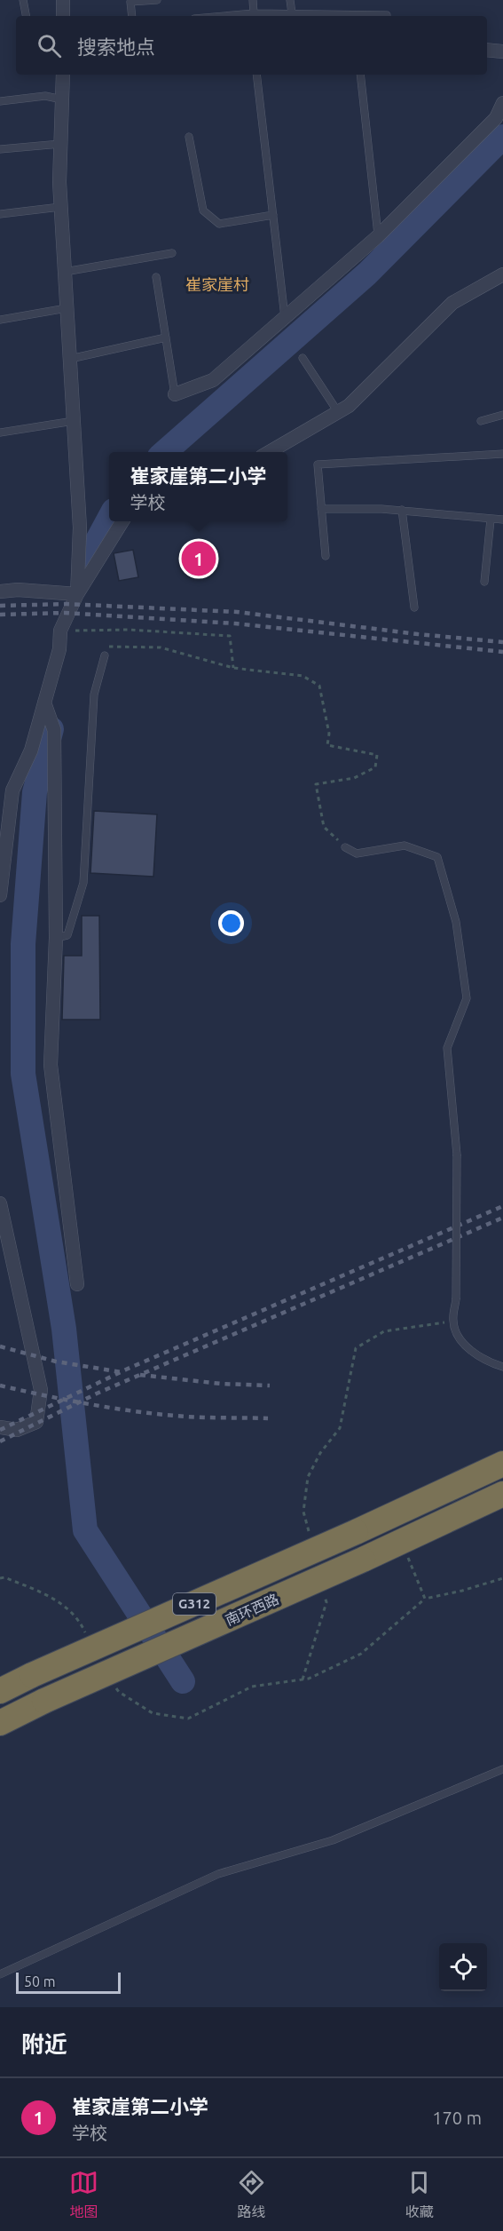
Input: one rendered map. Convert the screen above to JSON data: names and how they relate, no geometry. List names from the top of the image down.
{
  "streets": {
    "highway": ["G312", "南环西路"]
  },
  "districts": ["崔家崖村"],
  "scale_bar": "50 m",
  "page": {
    "search": "搜索地点",
    "popup": ["崔家崖第二小学", "学校"],
    "pins": "1",
    "scale": "50 m",
    "heading": "附近",
    "list": [
      {
        "mark": "1",
        "name": "崔家崖第二小学",
        "note": "学校",
        "value": "170 m"
      }
    ],
    "nav": ["地图", "路线", "收藏"]
  }
}
